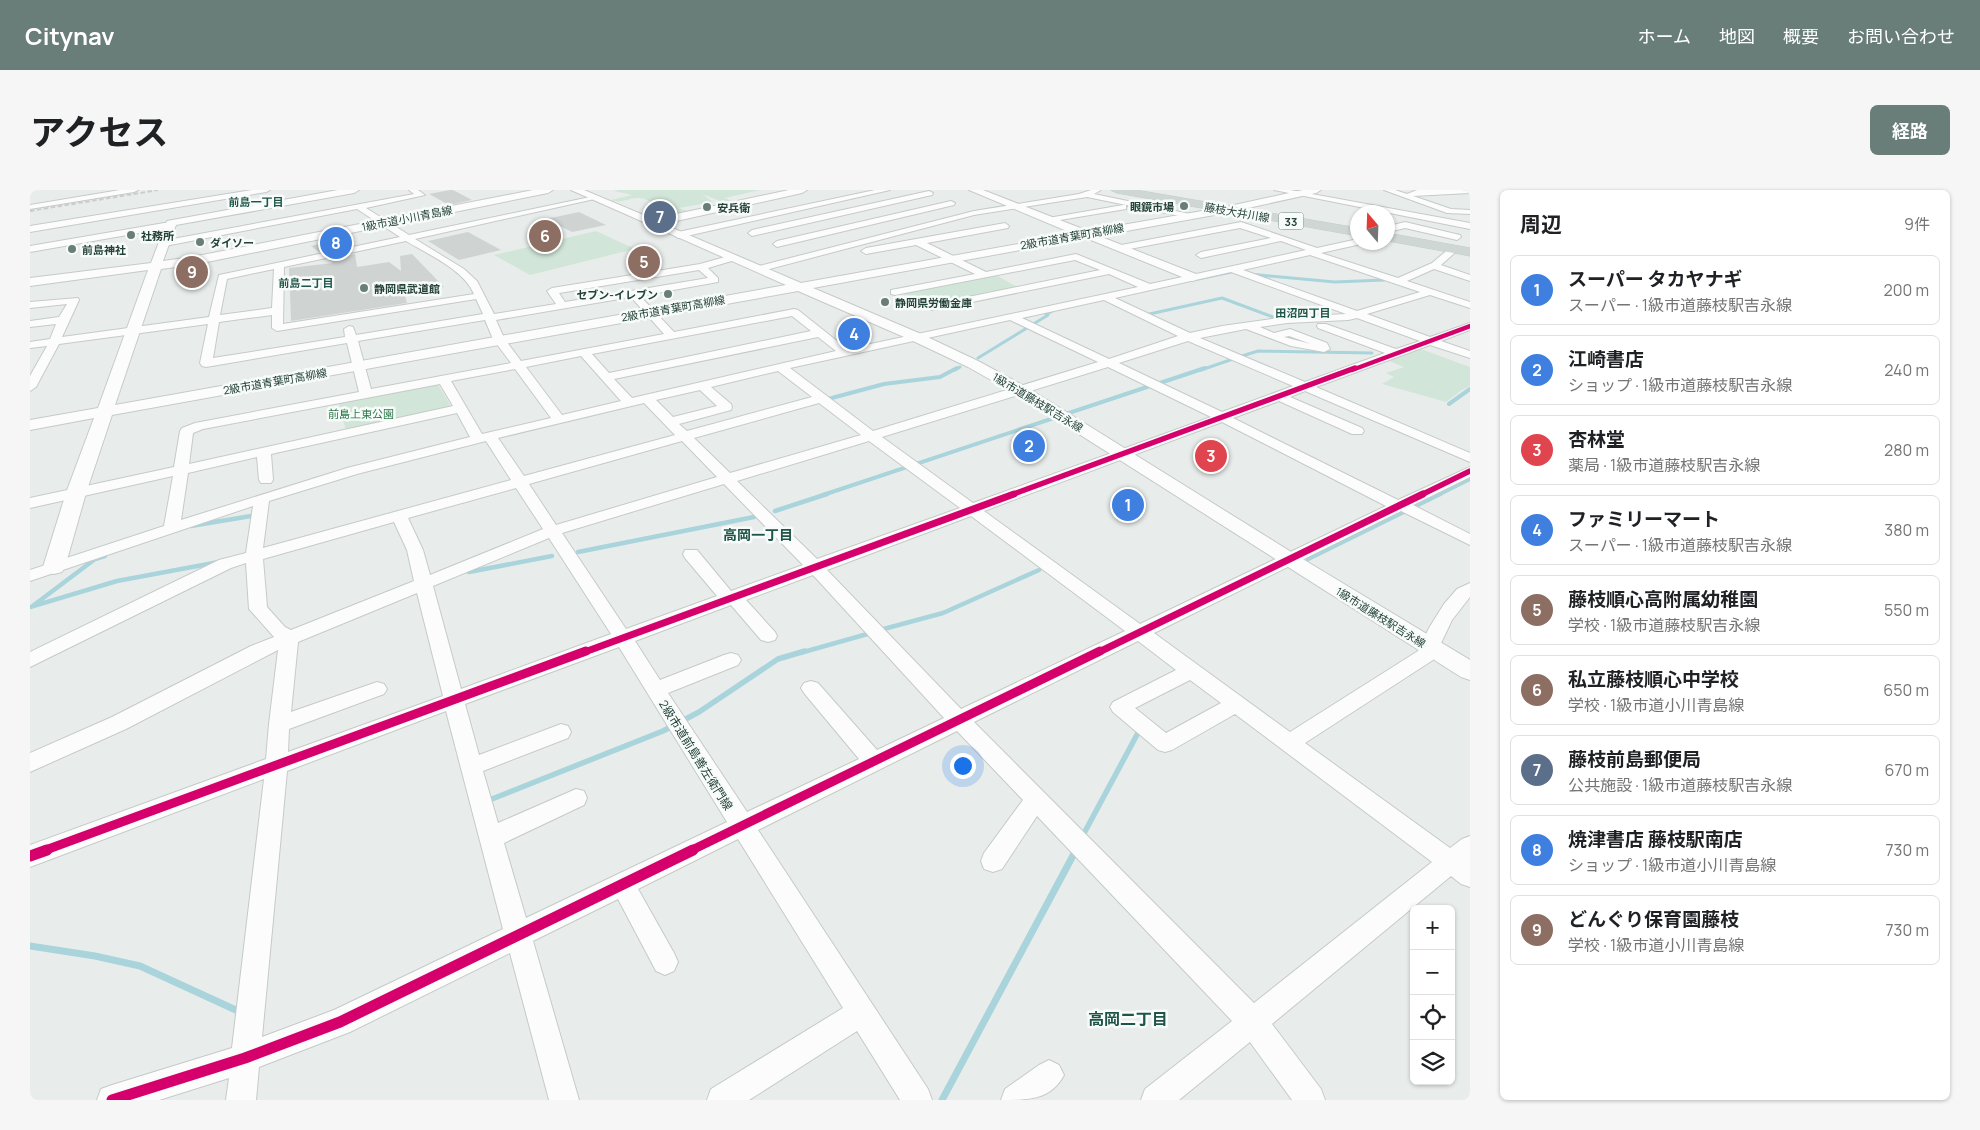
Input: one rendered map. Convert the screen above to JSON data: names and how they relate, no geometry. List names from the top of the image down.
{
  "streets": {
    "main road": ["藤枝大井川線", "33"],
    "street": [
      "1級市道小川青島線",
      "2級市道青葉町高柳線",
      "1級市道藤枝駅吉永線",
      "2級市道前島善左衛門線"
    ]
  },
  "crossings": [
    ["藤枝大井川線", "2級市道青葉町高柳線"],
    ["2級市道青葉町高柳線", "1級市道藤枝駅吉永線"]
  ],
  "districts": [
    "前島一丁目",
    "前島二丁目",
    "田沼四丁目",
    "高岡一丁目",
    "高岡二丁目"
  ],
  "parks": ["前島上東公園"],
  "places": [
    "眼鏡市場",
    "安兵衛",
    "社務所",
    "ダイソー",
    "前島神社",
    "静岡県武道館",
    "セブン-イレブン",
    "静岡県労働金庫"
  ],
  "north": "top",
  "page": {
    "header": "Citynav",
    "nav": [
      "ホーム",
      "地図",
      "概要",
      "お問い合わせ"
    ],
    "title": "アクセス",
    "buttons": "経路",
    "heading": ["周辺", "9件"],
    "pins": [
      "7",
      "6",
      "8",
      "5",
      "9",
      "4",
      "2",
      "3",
      "1"
    ],
    "list": [
      {
        "mark": "1",
        "name": "スーパー タカヤナギ",
        "note": "スーパー · 1級市道藤枝駅吉永線",
        "value": "200 m"
      },
      {
        "mark": "2",
        "name": "江崎書店",
        "note": "ショップ · 1級市道藤枝駅吉永線",
        "value": "240 m"
      },
      {
        "mark": "3",
        "name": "杏林堂",
        "note": "薬局 · 1級市道藤枝駅吉永線",
        "value": "280 m"
      },
      {
        "mark": "4",
        "name": "ファミリーマート",
        "note": "スーパー · 1級市道藤枝駅吉永線",
        "value": "380 m"
      },
      {
        "mark": "5",
        "name": "藤枝順心高附属幼稚園",
        "note": "学校 · 1級市道藤枝駅吉永線",
        "value": "550 m"
      },
      {
        "mark": "6",
        "name": "私立藤枝順心中学校",
        "note": "学校 · 1級市道小川青島線",
        "value": "650 m"
      },
      {
        "mark": "7",
        "name": "藤枝前島郵便局",
        "note": "公共施設 · 1級市道藤枝駅吉永線",
        "value": "670 m"
      },
      {
        "mark": "8",
        "name": "焼津書店 藤枝駅南店",
        "note": "ショップ · 1級市道小川青島線",
        "value": "730 m"
      },
      {
        "mark": "9",
        "name": "どんぐり保育園藤枝",
        "note": "学校 · 1級市道小川青島線",
        "value": "730 m"
      }
    ],
    "map_buttons": ["+", "−"]
  }
}
